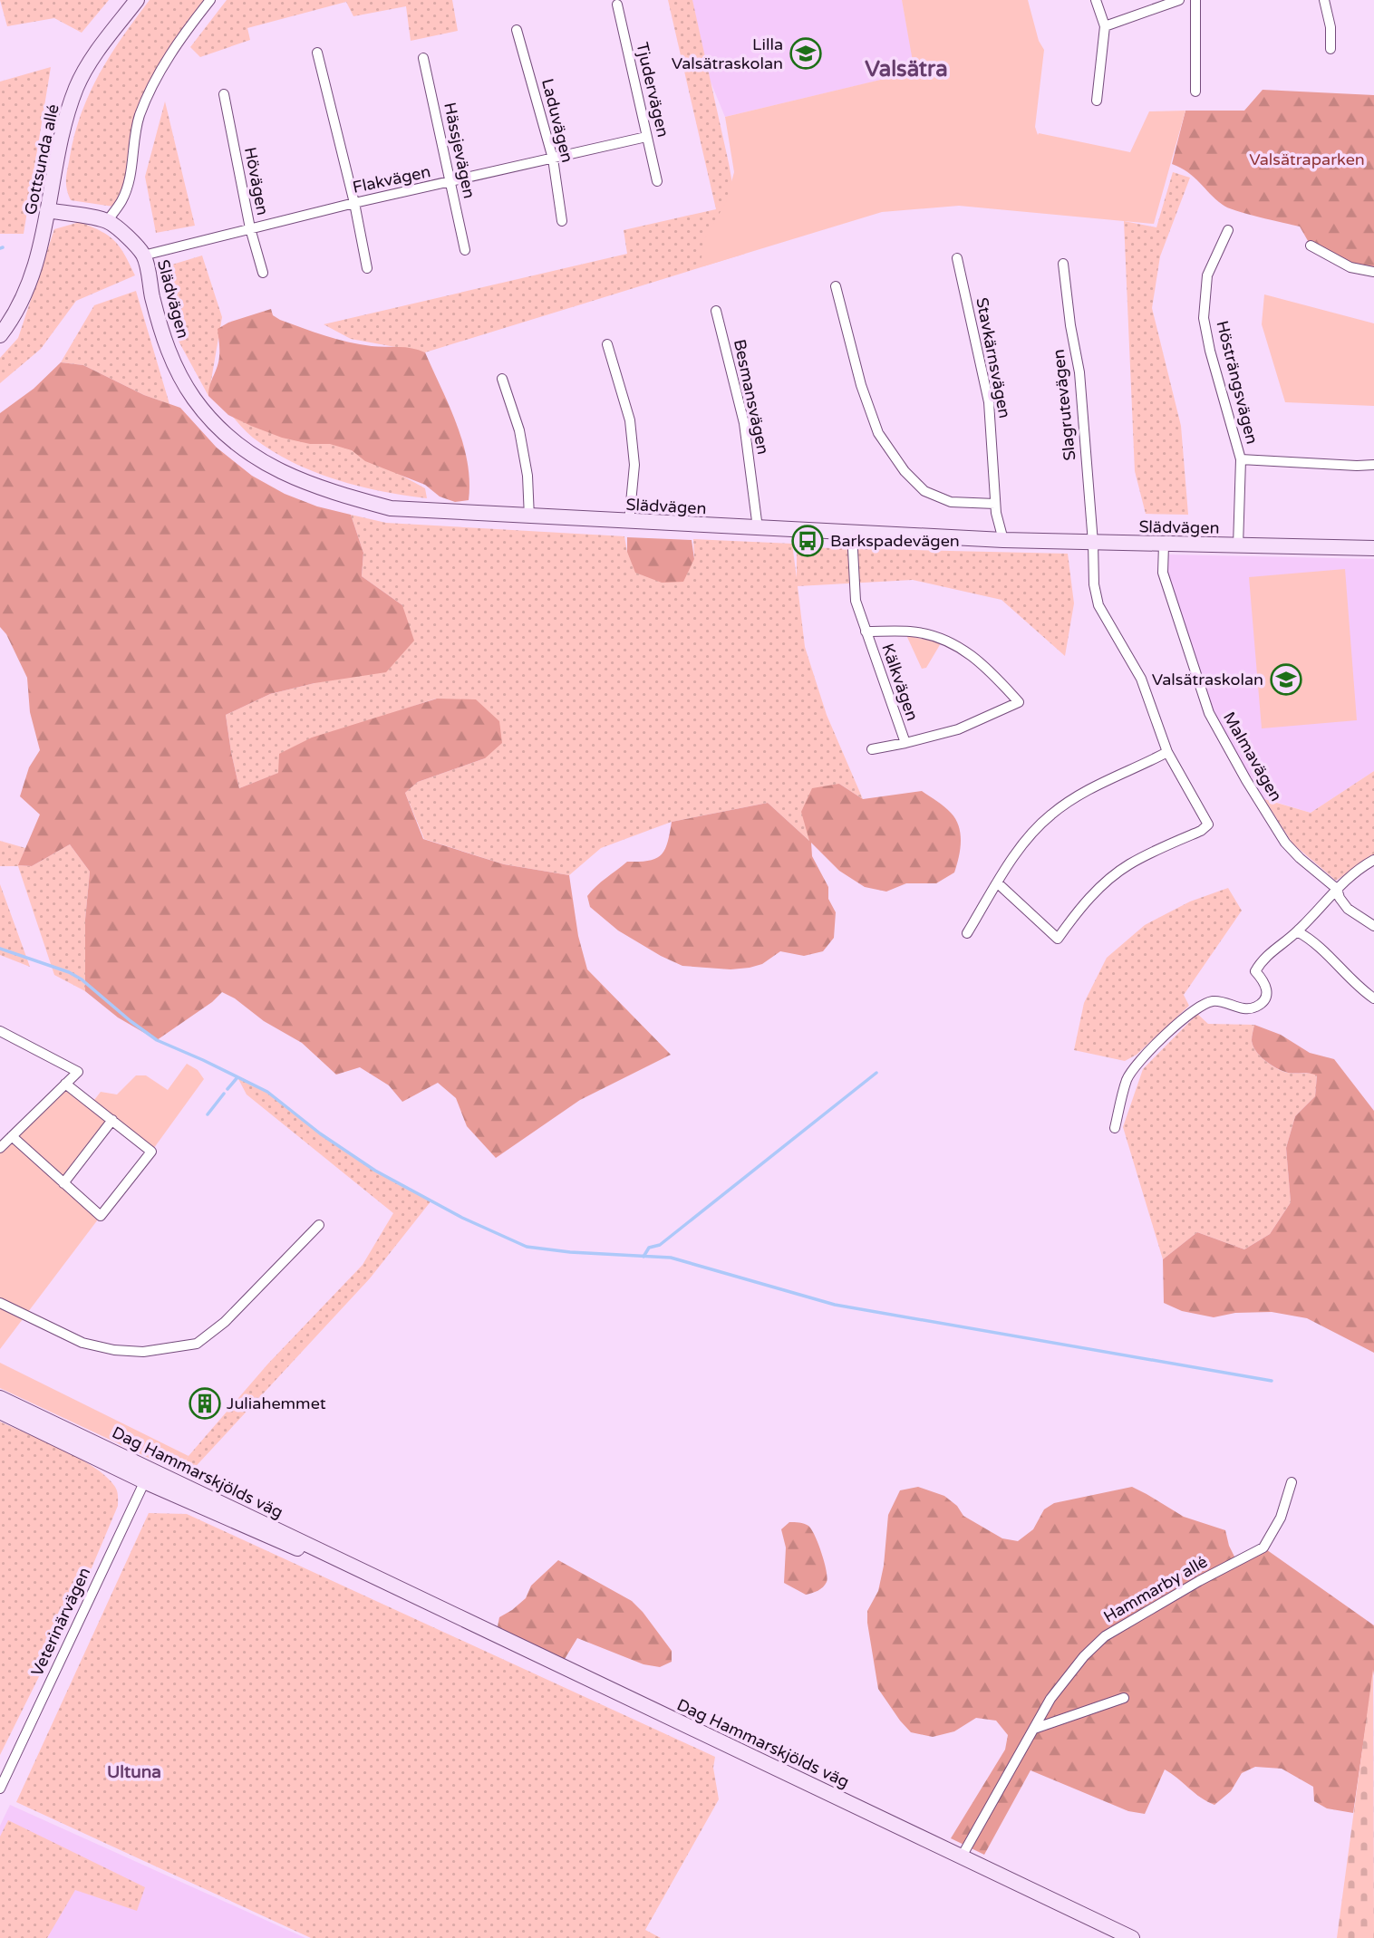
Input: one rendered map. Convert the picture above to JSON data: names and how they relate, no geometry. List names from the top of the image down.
{
  "streets": {
    "street": [
      "Tjudervägen",
      "Laduvägen",
      "Hässjevägen",
      "Gottsunda allé",
      "Flakvägen",
      "Hövägen",
      "Slädvägen",
      "Stavkärnsvägen",
      "Hösträngsvägen",
      "Besmansvägen",
      "Slagrutevägen",
      "Kälkvägen",
      "Malmavägen",
      "Dag Hammarskjölds väg",
      "Hammarby allé",
      "Veterinärvägen"
    ]
  },
  "crossings": [
    ["Tjudervägen", "Flakvägen"],
    ["Laduvägen", "Flakvägen"],
    ["Hässjevägen", "Flakvägen"],
    ["Flakvägen", "Hövägen"],
    ["Flakvägen", "Slädvägen"],
    ["Slädvägen", "Stavkärnsvägen"],
    ["Slädvägen", "Hösträngsvägen"],
    ["Slädvägen", "Besmansvägen"],
    ["Slädvägen", "Slagrutevägen"],
    ["Slädvägen", "Kälkvägen"],
    ["Slädvägen", "Malmavägen"],
    ["Dag Hammarskjölds väg", "Hammarby allé"],
    ["Dag Hammarskjölds väg", "Veterinärvägen"]
  ],
  "districts": ["Valsätra", "Ultuna"],
  "parks": ["Valsätraparken"],
  "places": {
    "school or university": ["Lilla Valsätraskolan", "Valsätraskolan"],
    "bus stop": ["Barkspadevägen"],
    "building": ["Juliahemmet"]
  }
}
